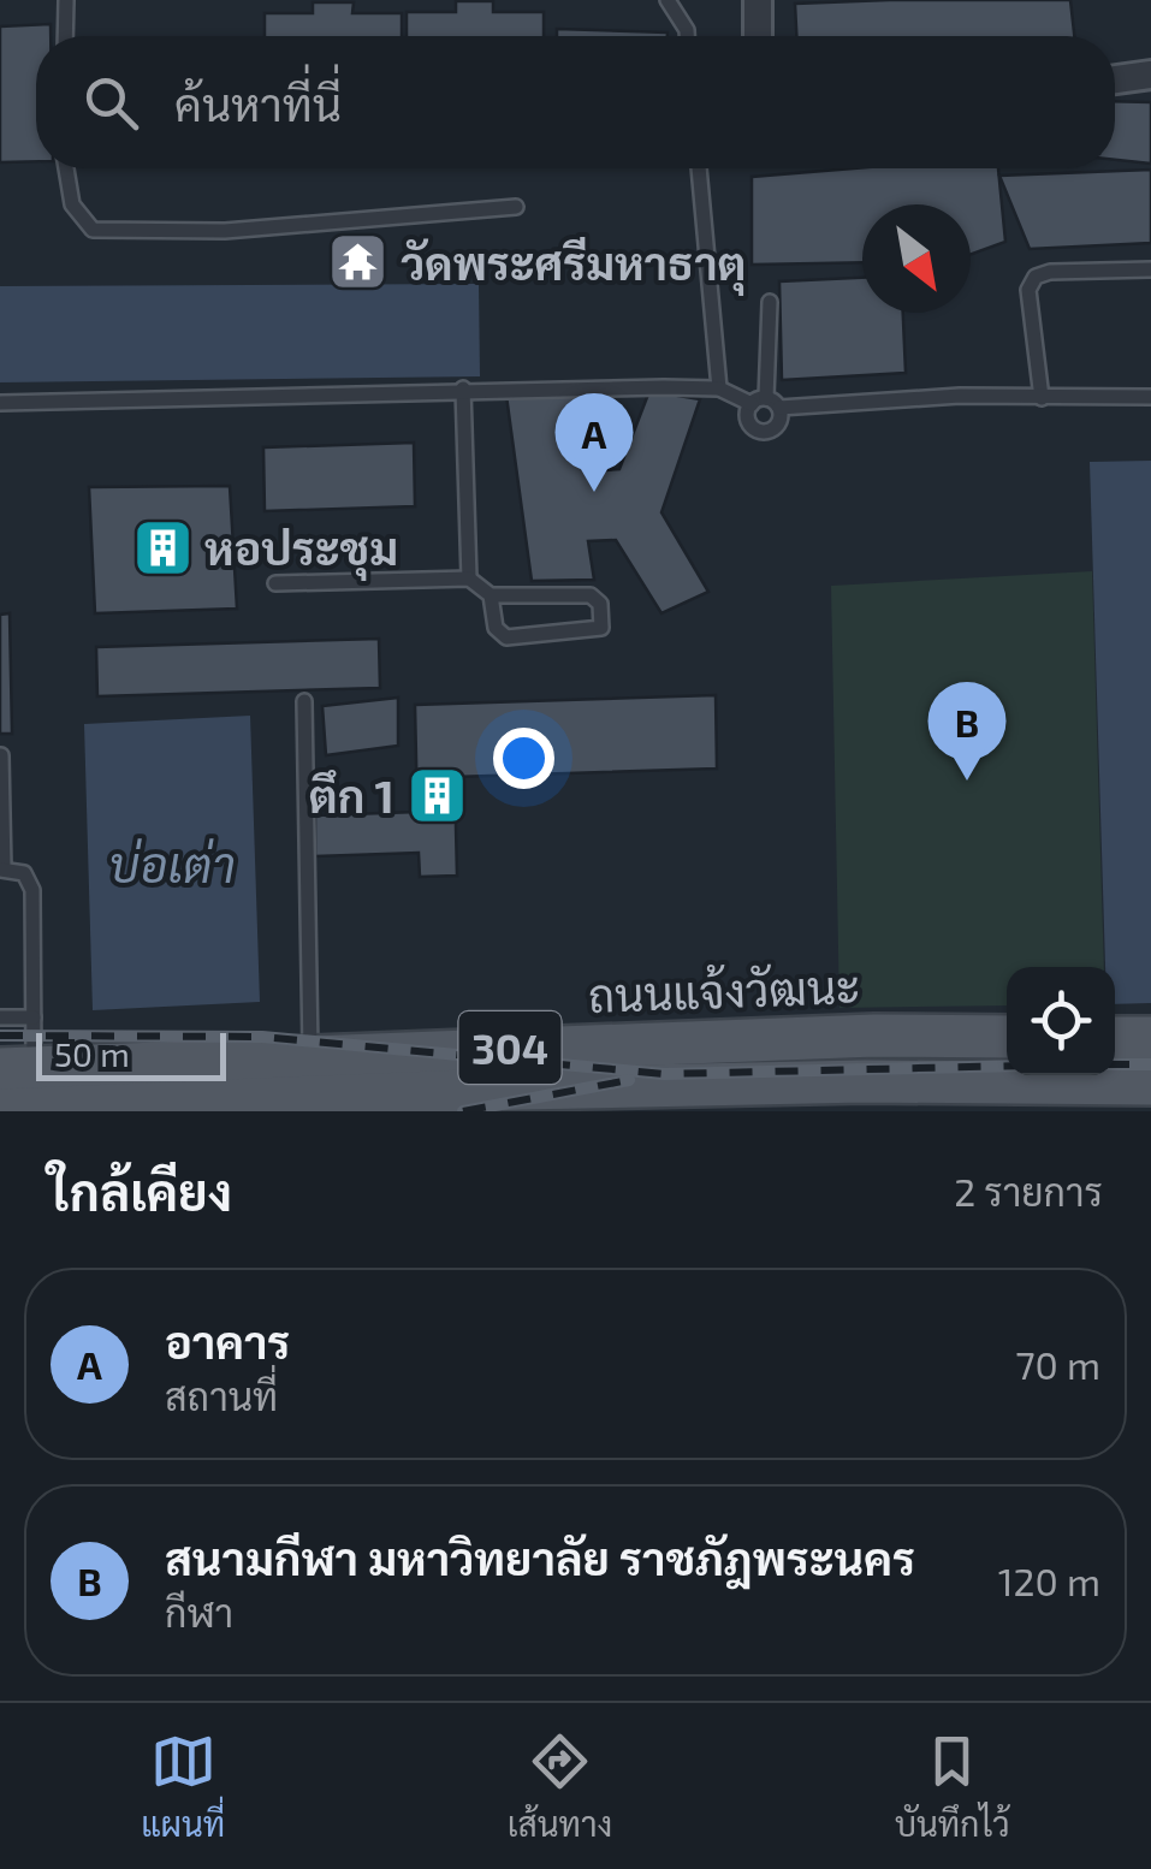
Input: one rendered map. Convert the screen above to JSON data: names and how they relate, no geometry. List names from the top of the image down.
{
  "streets": {
    "main road": ["ถนนแจ้งวัฒนะ", "304"]
  },
  "crossings": [
    ["ถนนแจ้งวัฒนะ", "304"]
  ],
  "water": ["บ่อเต่า"],
  "places": {
    "temple": ["วัดพระศรีมหาธาตุ"],
    "building": ["หอประชุม", "ตึก 1"]
  },
  "scale_bar": "50 m",
  "north": "bottom right",
  "page": {
    "search": "ค้นหาที่นี่",
    "pins": ["A", "B"],
    "scale": "50 m",
    "heading": ["ใกล้เคียง", "2 รายการ"],
    "list": [
      {
        "mark": "A",
        "name": "อาคาร",
        "note": "สถานที่",
        "value": "70 m"
      },
      {
        "mark": "B",
        "name": "สนามกีฬา มหาวิทยาลัย ราชภัฎพระนคร",
        "note": "กีฬา",
        "value": "120 m"
      }
    ],
    "nav": ["แผนที่", "เส้นทาง", "บันทึกไว้"]
  }
}
